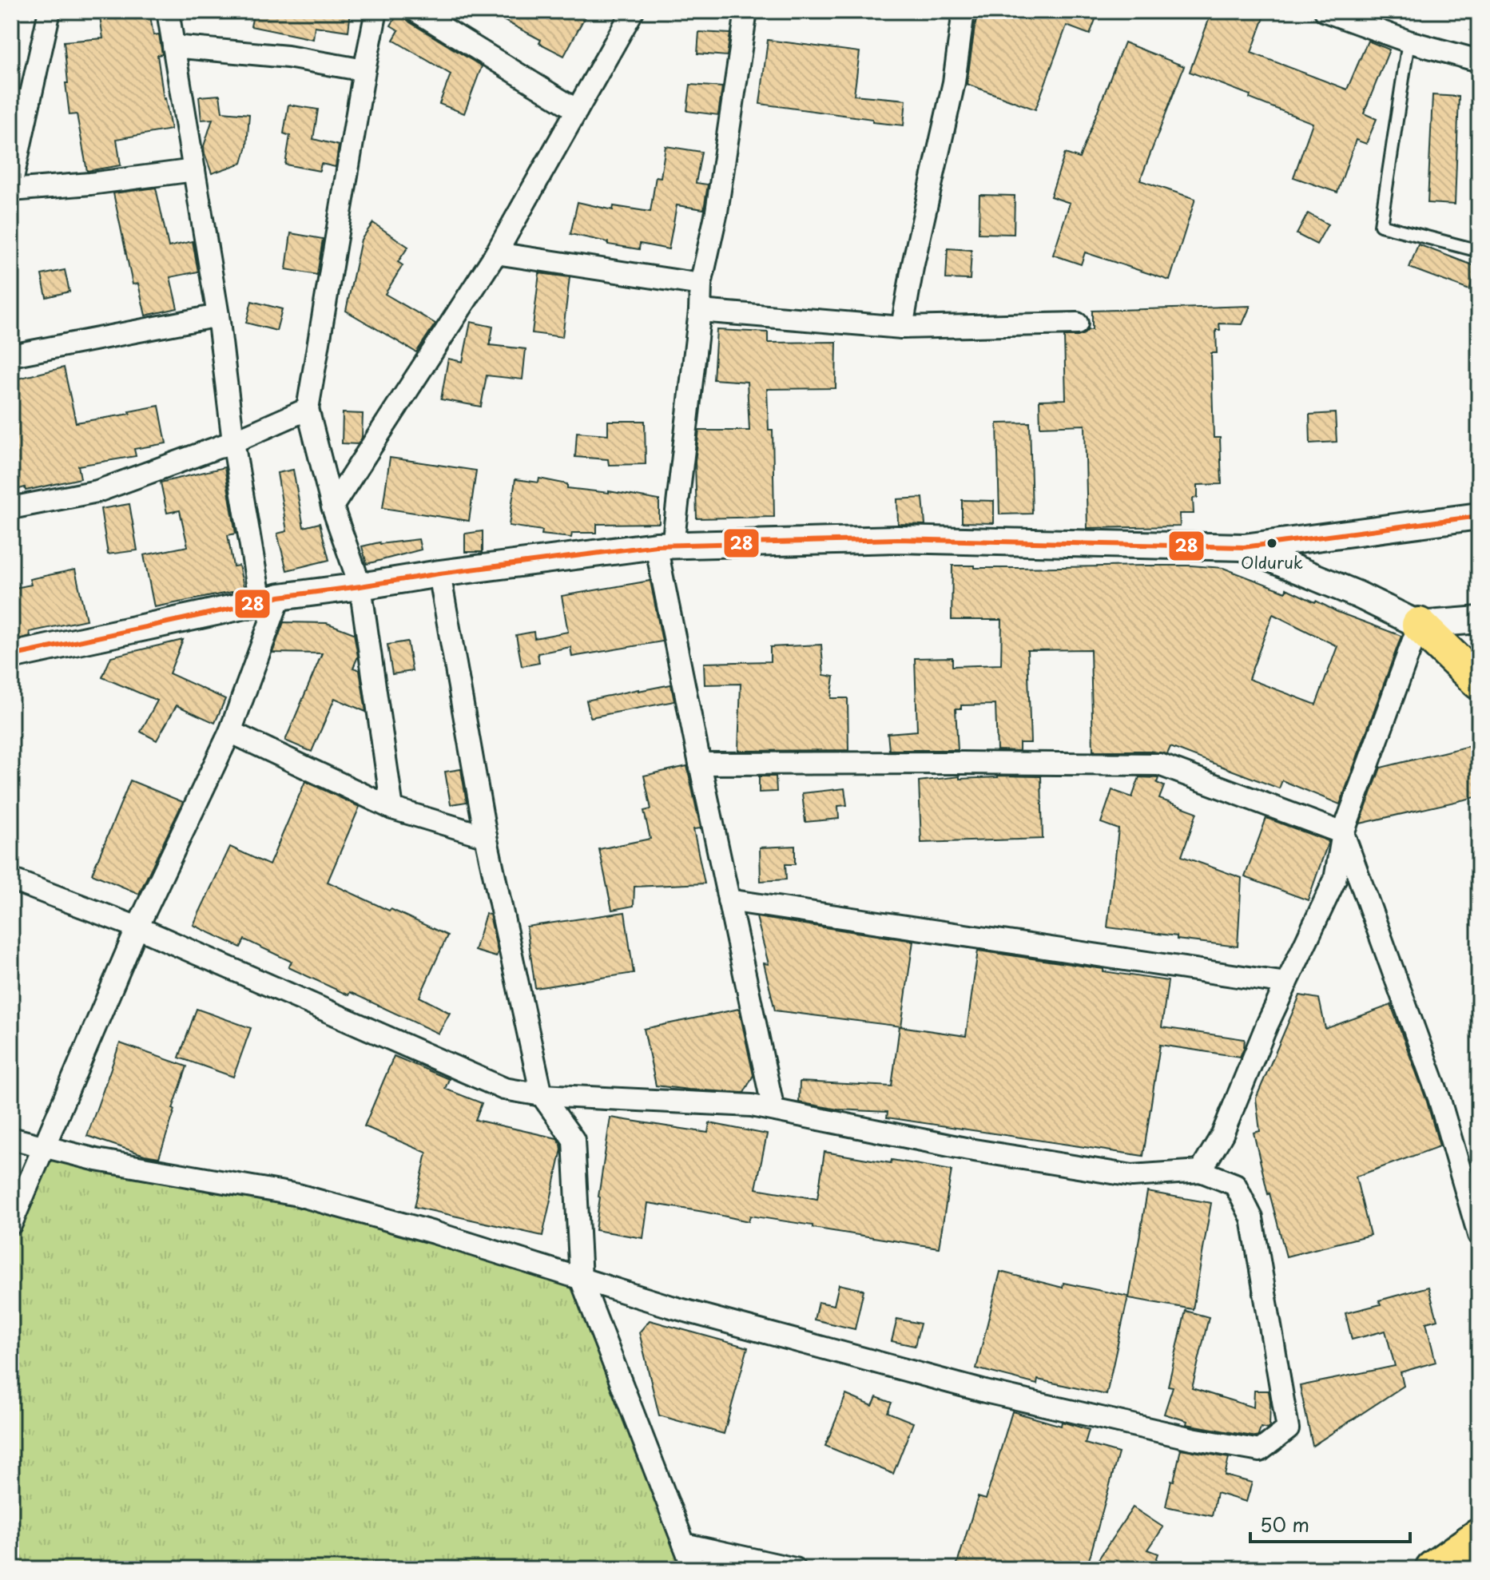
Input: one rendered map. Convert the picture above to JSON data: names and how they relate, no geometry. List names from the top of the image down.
{
  "places": ["Olduruk"],
  "lines": ["transit line 28"],
  "scale_bar": "50 m"
}
